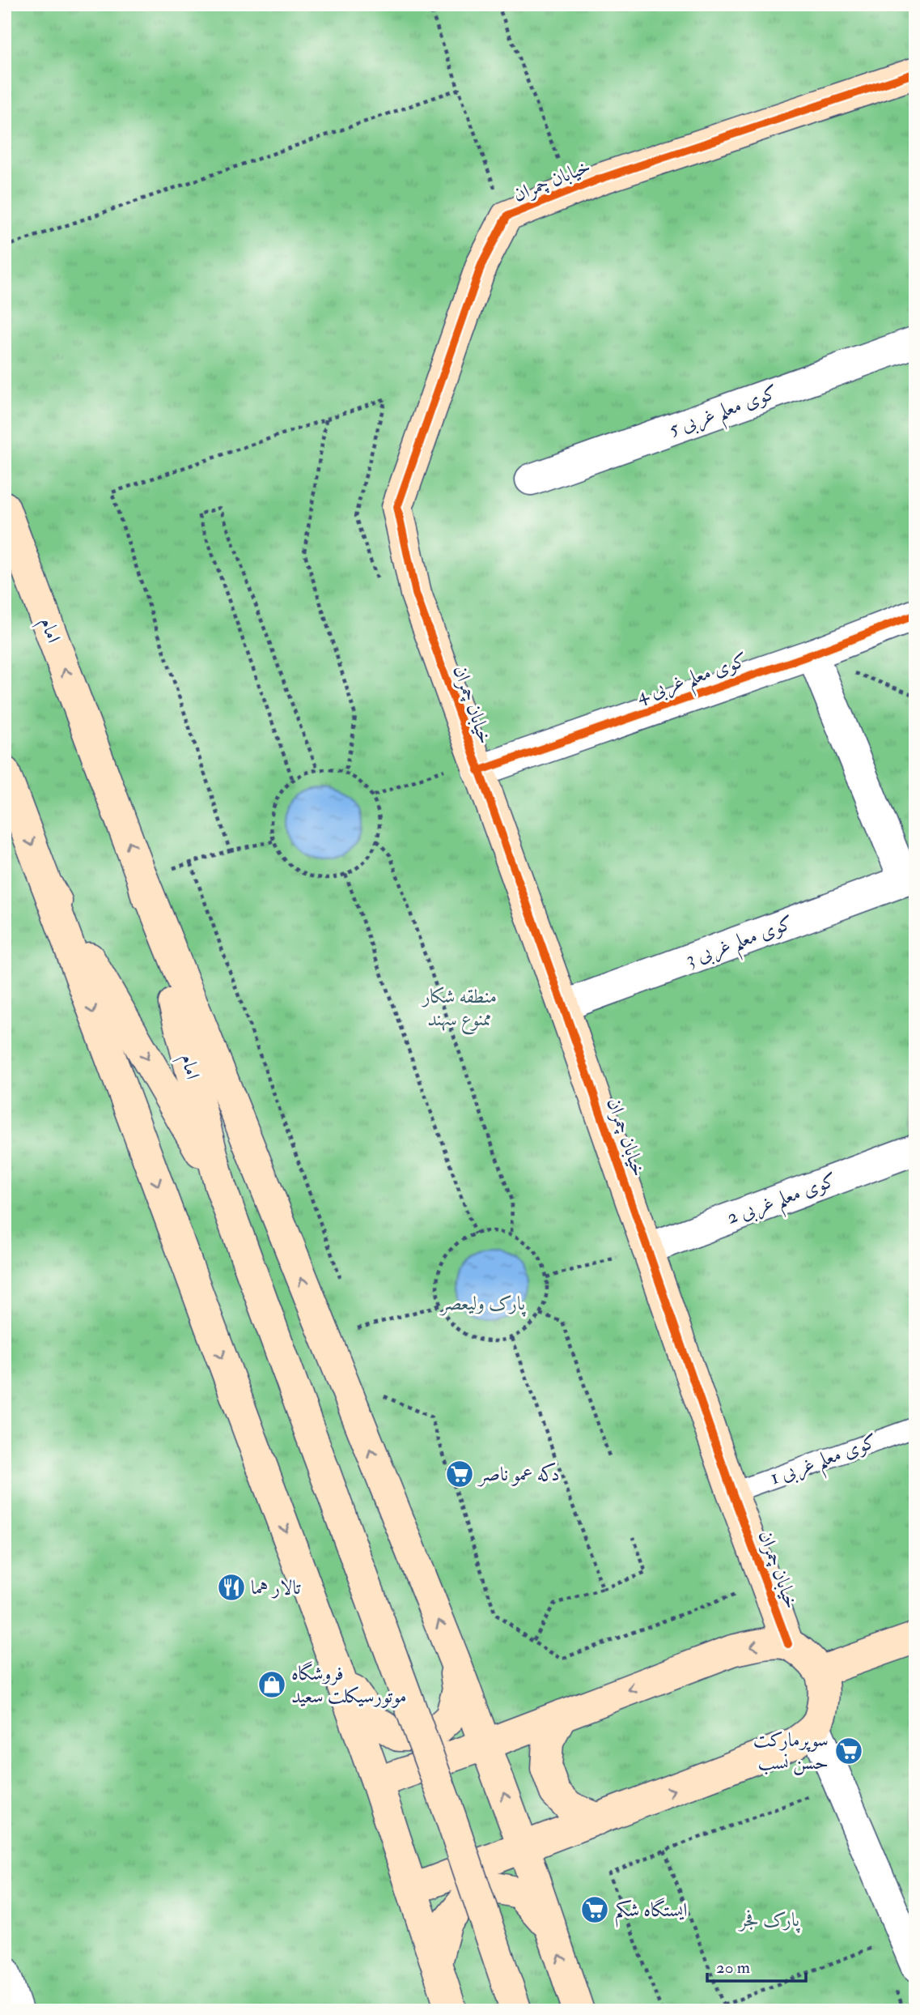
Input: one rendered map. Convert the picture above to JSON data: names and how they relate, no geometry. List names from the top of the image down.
{
  "streets": {
    "main road": ["خیابان چمران", "امام"],
    "street": [
      "کوی معلم غربی 5",
      "کوی معلم غربی 4",
      "کوی معلم غربی 3",
      "کوی معلم غربی 2"
    ],
    "lane": ["کوی معلم غربی 1"]
  },
  "crossings": [
    ["خیابان چمران", "کوی معلم غربی 4"],
    ["خیابان چمران", "کوی معلم غربی 3"],
    ["خیابان چمران", "کوی معلم غربی 2"],
    ["خیابان چمران", "کوی معلم غربی 1"]
  ],
  "parks": ["منطقه شکار ممنوع سهند", "پارک ولیعصر", "پارک فجر"],
  "places": {
    "supermarket": ["دکه عمو ناصر", "سوپرمارکت حسن نسب", "ایستگاه شکم"],
    "restaurant": ["تالار هما"],
    "shop": ["فروشگاه موتورسیکلت سعید"]
  },
  "scale_bar": "20 m"
}
